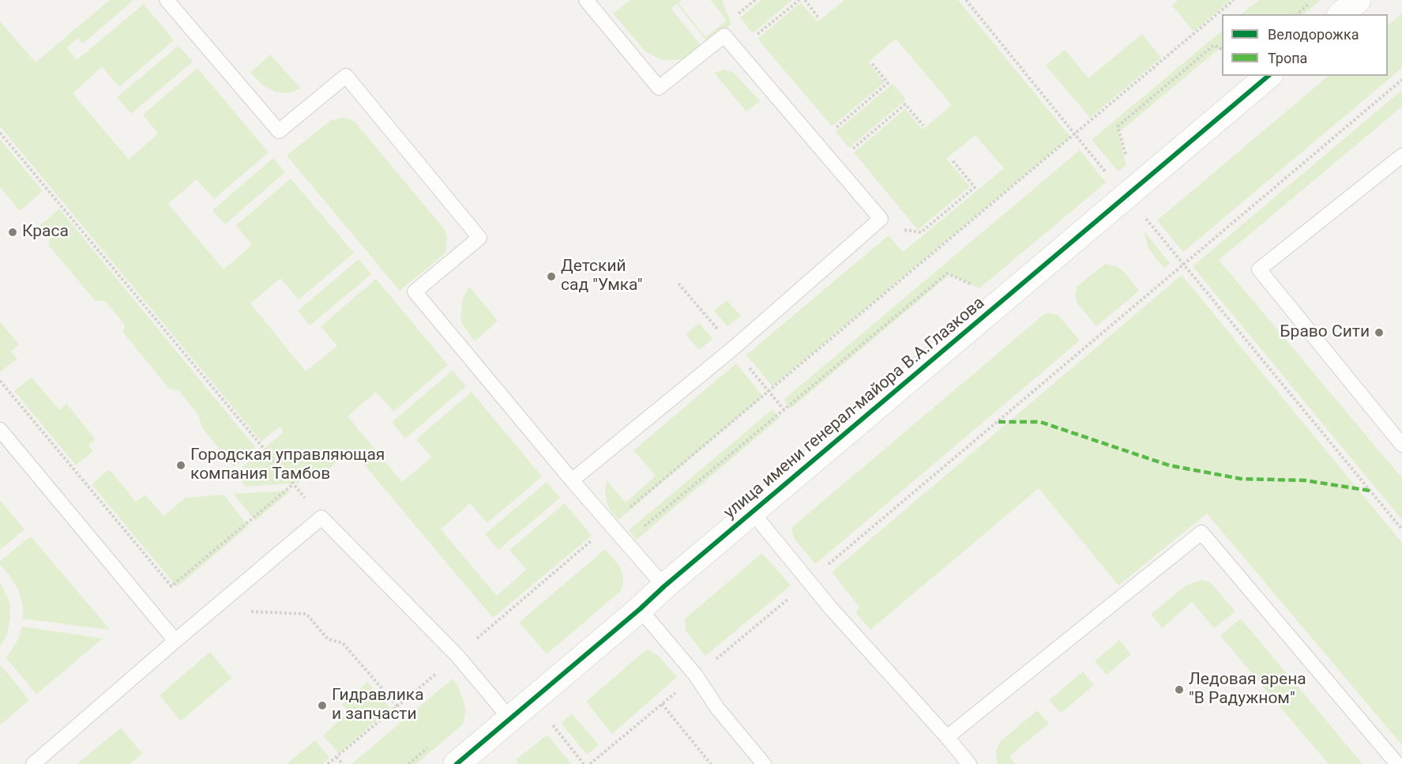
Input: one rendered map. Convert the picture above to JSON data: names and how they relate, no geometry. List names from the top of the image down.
{
  "streets": {
    "street": ["улица имени генерал-майора В.А.Глазкова"]
  },
  "places": [
    "Краса",
    "Детский сад \"Умка\"",
    "Браво Сити",
    "Городская управляющая компания Тамбов",
    "Ледовая арена \"В Радужном\"",
    "Гидравлика и запчасти"
  ],
  "legend": ["Велодорожка", "Тропа"]
}
